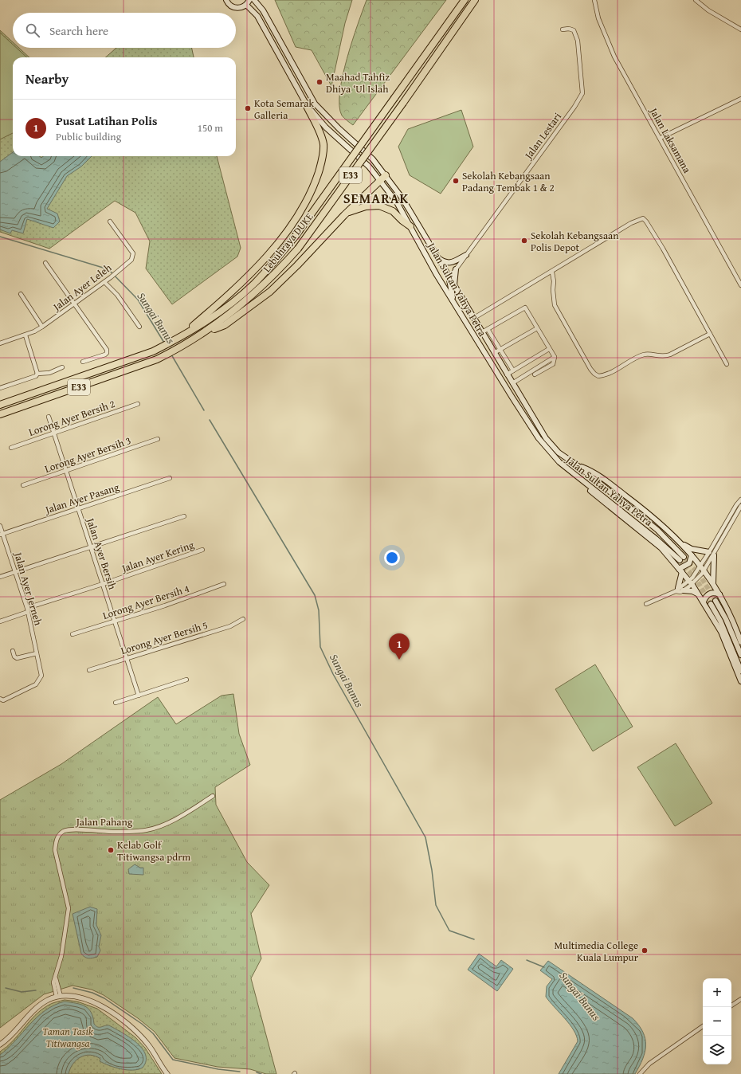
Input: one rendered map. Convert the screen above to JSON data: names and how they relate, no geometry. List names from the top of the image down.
{
  "streets": {
    "highway": ["E33", "Lebuhraya DUKE"],
    "main road": ["Jalan Sultan Yahya Petra"],
    "street": [
      "Jalan Lestari",
      "Jalan Laksamana",
      "Jalan Ayer Leleh",
      "Lorong Ayer Bersih 2",
      "Lorong Ayer Bersih 3",
      "Jalan Ayer Pasang",
      "Jalan Ayer Bersih",
      "Jalan Ayer Kering",
      "Jalan Ayer Jerneh",
      "Lorong Ayer Bersih 4",
      "Lorong Ayer Bersih 5",
      "Jalan Pahang"
    ]
  },
  "crossings": [
    ["Jalan Lestari", "Jalan Sultan Yahya Petra"],
    ["Lorong Ayer Bersih 2", "Jalan Ayer Bersih"],
    ["Lorong Ayer Bersih 3", "Jalan Ayer Bersih"],
    ["Jalan Ayer Pasang", "Jalan Ayer Bersih"],
    ["Jalan Ayer Pasang", "Jalan Ayer Jerneh"],
    ["Jalan Ayer Bersih", "Jalan Ayer Kering"],
    ["Jalan Ayer Bersih", "Lorong Ayer Bersih 4"],
    ["Jalan Ayer Bersih", "Lorong Ayer Bersih 5"],
    ["Jalan Ayer Kering", "Jalan Ayer Jerneh"]
  ],
  "districts": ["SEMARAK"],
  "water": ["Sungai Bunus"],
  "parks": ["Taman Tasik Titiwangsa"],
  "places": [
    "Maahad Tahfiz Dhiya ‘Ul Islah",
    "Kota Semarak Galleria",
    "Sekolah Kebangsaan Padang Tembak 1 & 2",
    "Sekolah Kebangsaan Polis Depot",
    "Kelab Golf Titiwangsa pdrm",
    "Multimedia College Kuala Lumpur"
  ],
  "page": {
    "search": "Search here",
    "heading": "Nearby",
    "list": [
      {
        "mark": "1",
        "name": "Pusat Latihan Polis",
        "note": "Public building",
        "value": "150 m"
      }
    ],
    "pins": "1",
    "map_buttons": ["+", "−"]
  }
}
